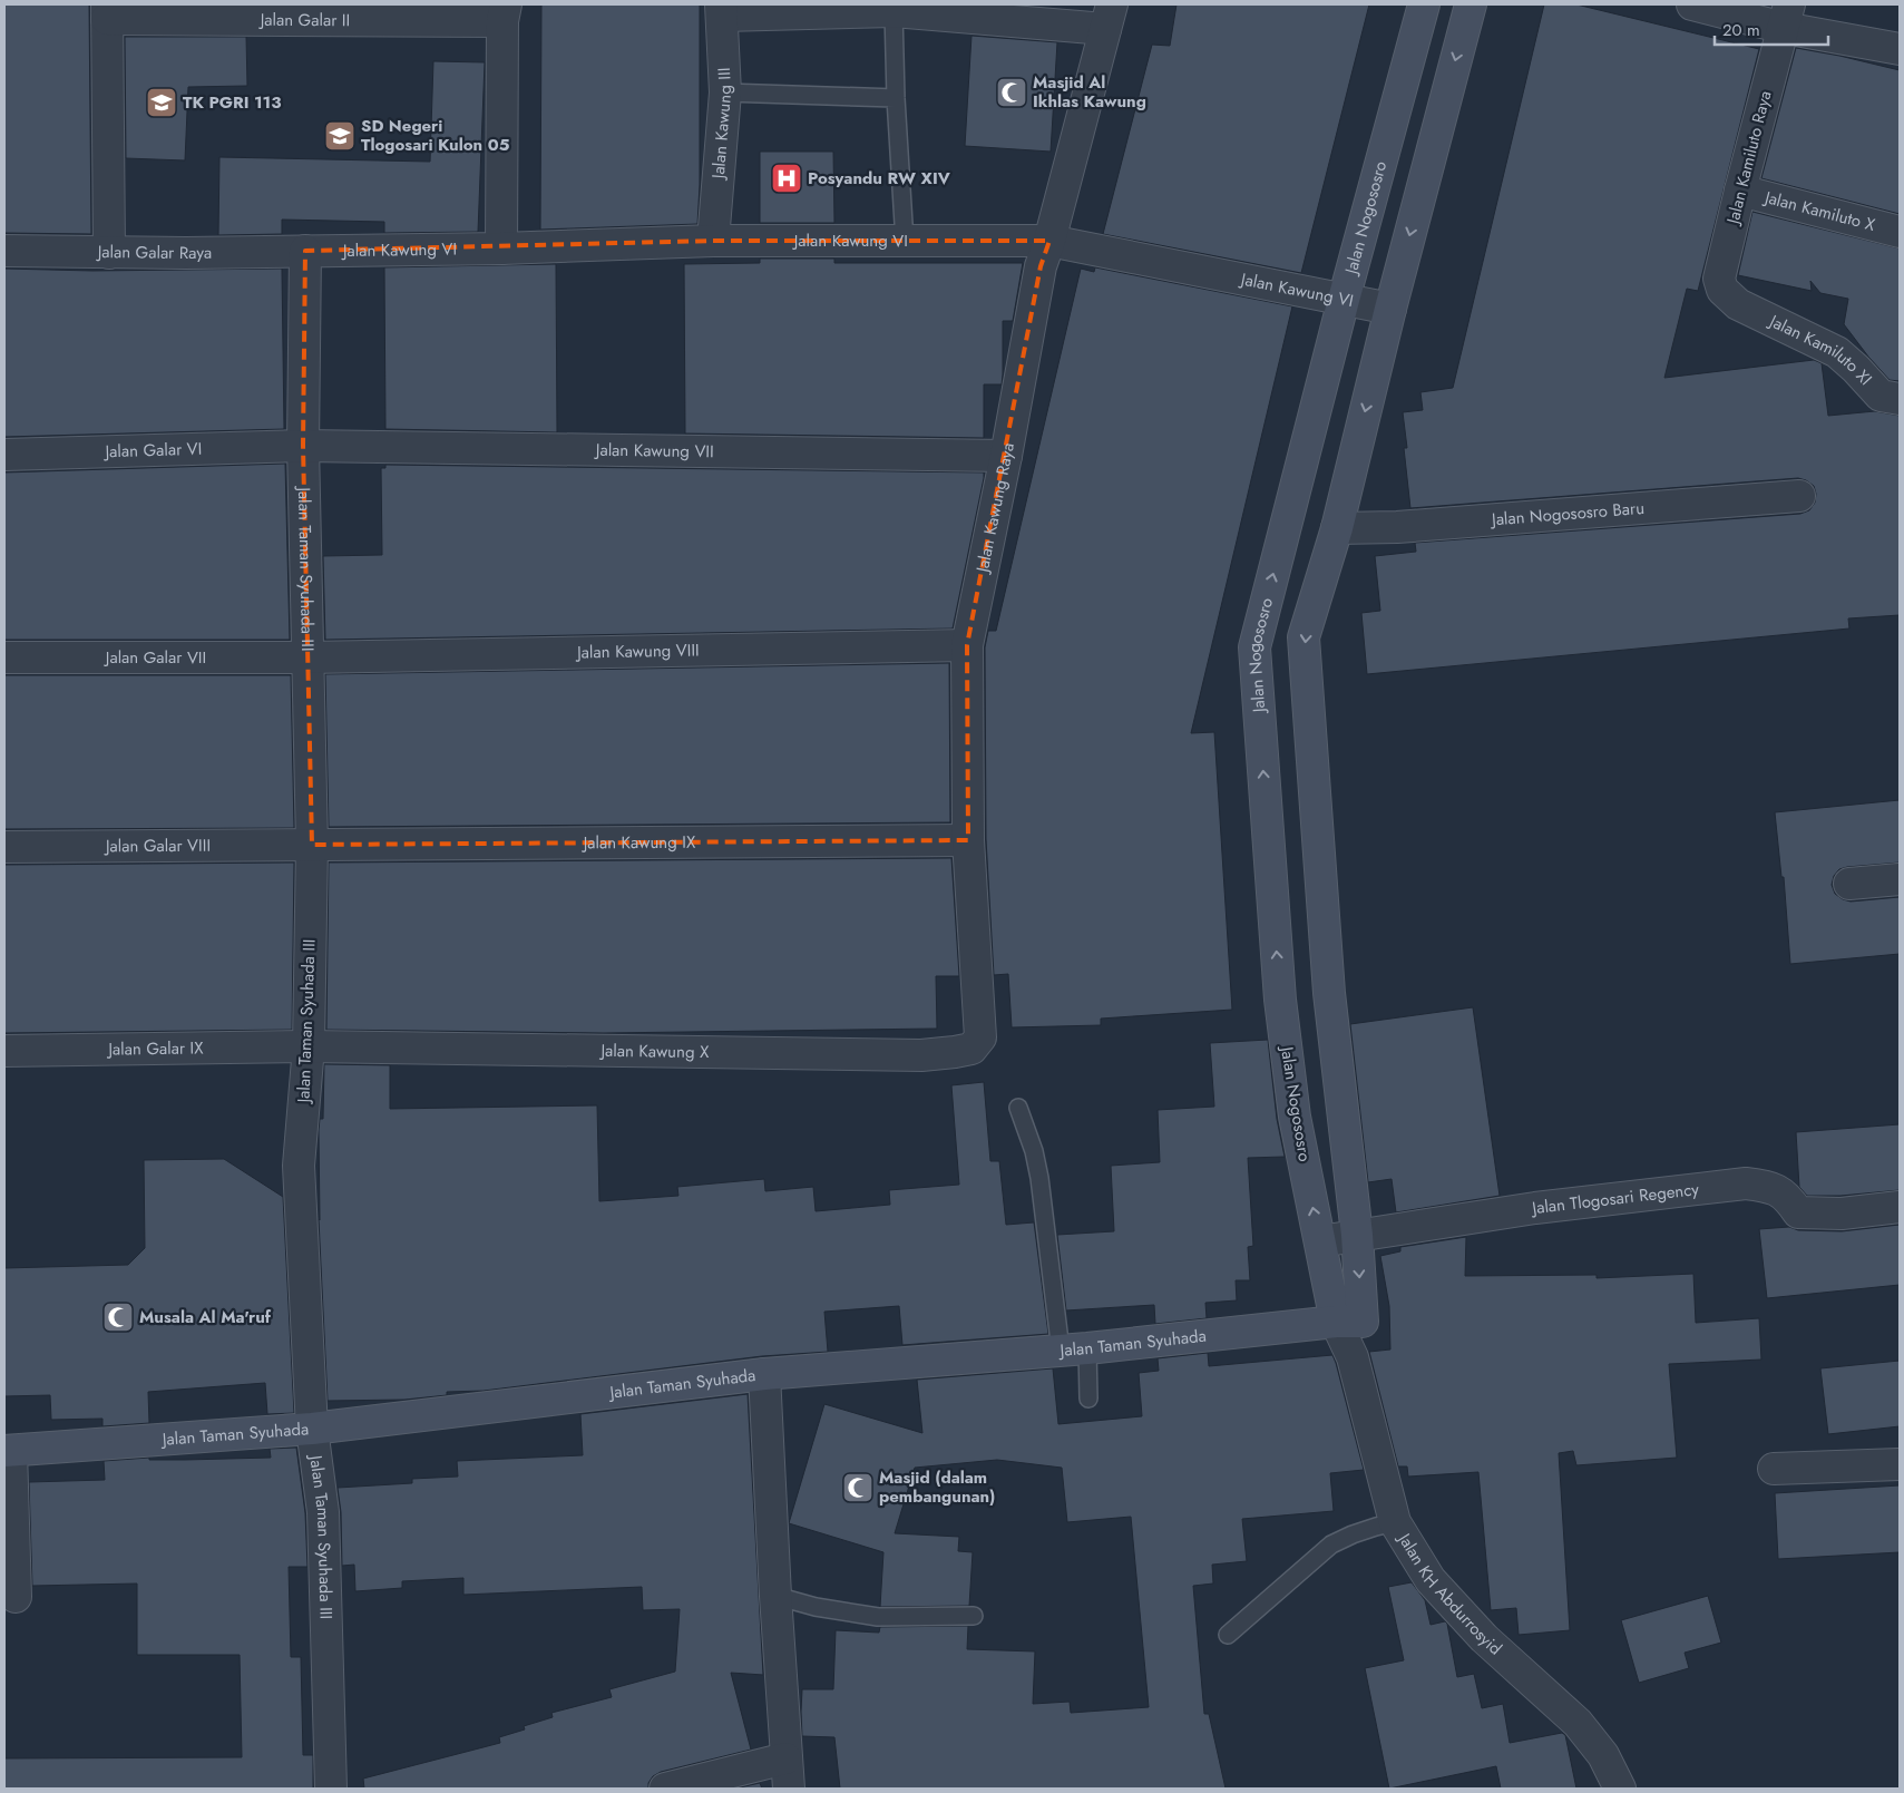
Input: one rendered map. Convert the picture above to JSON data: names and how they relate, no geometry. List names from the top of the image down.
{
  "streets": {
    "street": [
      "Jalan Galar II",
      "Jalan Kawung III",
      "Jalan Kamiluto Raya",
      "Jalan Kamiluto X",
      "Jalan Nogososro",
      "Jalan Kawung VI",
      "Jalan Galar Raya",
      "Jalan Kamiluto XI",
      "Jalan Galar VI",
      "Jalan Kawung VII",
      "Jalan Kawung Raya",
      "Jalan Nogososro Baru",
      "Jalan Taman Syuhada III",
      "Jalan Kawung VIII",
      "Jalan Galar VII",
      "Jalan Kawung IX",
      "Jalan Galar VIII",
      "Jalan Galar IX",
      "Jalan Kawung X",
      "Jalan Tlogosari Regency",
      "Jalan Taman Syuhada",
      "Jalan KH Abdurrosyid"
    ]
  },
  "crossings": [
    ["Jalan Galar II", "Jalan Galar Raya"],
    ["Jalan Kawung III", "Jalan Kawung VI"],
    ["Jalan Kamiluto Raya", "Jalan Kamiluto X"],
    ["Jalan Kamiluto Raya", "Jalan Kamiluto XI"],
    ["Jalan Nogososro", "Jalan Kawung VI"],
    ["Jalan Nogososro", "Jalan Tlogosari Regency"],
    ["Jalan Nogososro", "Jalan Taman Syuhada"],
    ["Jalan Nogososro", "Jalan KH Abdurrosyid"],
    ["Jalan Kawung VI", "Jalan Galar Raya"],
    ["Jalan Kawung VI", "Jalan Kawung Raya"],
    ["Jalan Kawung VI", "Jalan Taman Syuhada III"],
    ["Jalan Galar Raya", "Jalan Taman Syuhada III"],
    ["Jalan Galar VI", "Jalan Kawung VII"],
    ["Jalan Galar VI", "Jalan Taman Syuhada III"],
    ["Jalan Kawung VII", "Jalan Kawung Raya"],
    ["Jalan Kawung VII", "Jalan Taman Syuhada III"],
    ["Jalan Kawung Raya", "Jalan Kawung VIII"],
    ["Jalan Kawung Raya", "Jalan Kawung IX"],
    ["Jalan Kawung Raya", "Jalan Kawung X"],
    ["Jalan Taman Syuhada III", "Jalan Kawung VIII"],
    ["Jalan Taman Syuhada III", "Jalan Galar VII"],
    ["Jalan Taman Syuhada III", "Jalan Kawung IX"],
    ["Jalan Taman Syuhada III", "Jalan Galar VIII"],
    ["Jalan Taman Syuhada III", "Jalan Galar IX"],
    ["Jalan Taman Syuhada III", "Jalan Kawung X"],
    ["Jalan Taman Syuhada III", "Jalan Taman Syuhada"],
    ["Jalan Kawung VIII", "Jalan Galar VII"],
    ["Jalan Kawung IX", "Jalan Galar VIII"],
    ["Jalan Galar IX", "Jalan Kawung X"],
    ["Jalan Taman Syuhada", "Jalan KH Abdurrosyid"]
  ],
  "places": {
    "mosque": ["Masjid Al Ikhlas Kawung", "Musala Al Ma'ruf", "Masjid (dalam pembangunan)"],
    "school or university": ["TK PGRI 113", "SD Negeri Tlogosari Kulon 05"],
    "hospital": ["Posyandu RW XIV"]
  },
  "scale_bar": "20 m"
}
